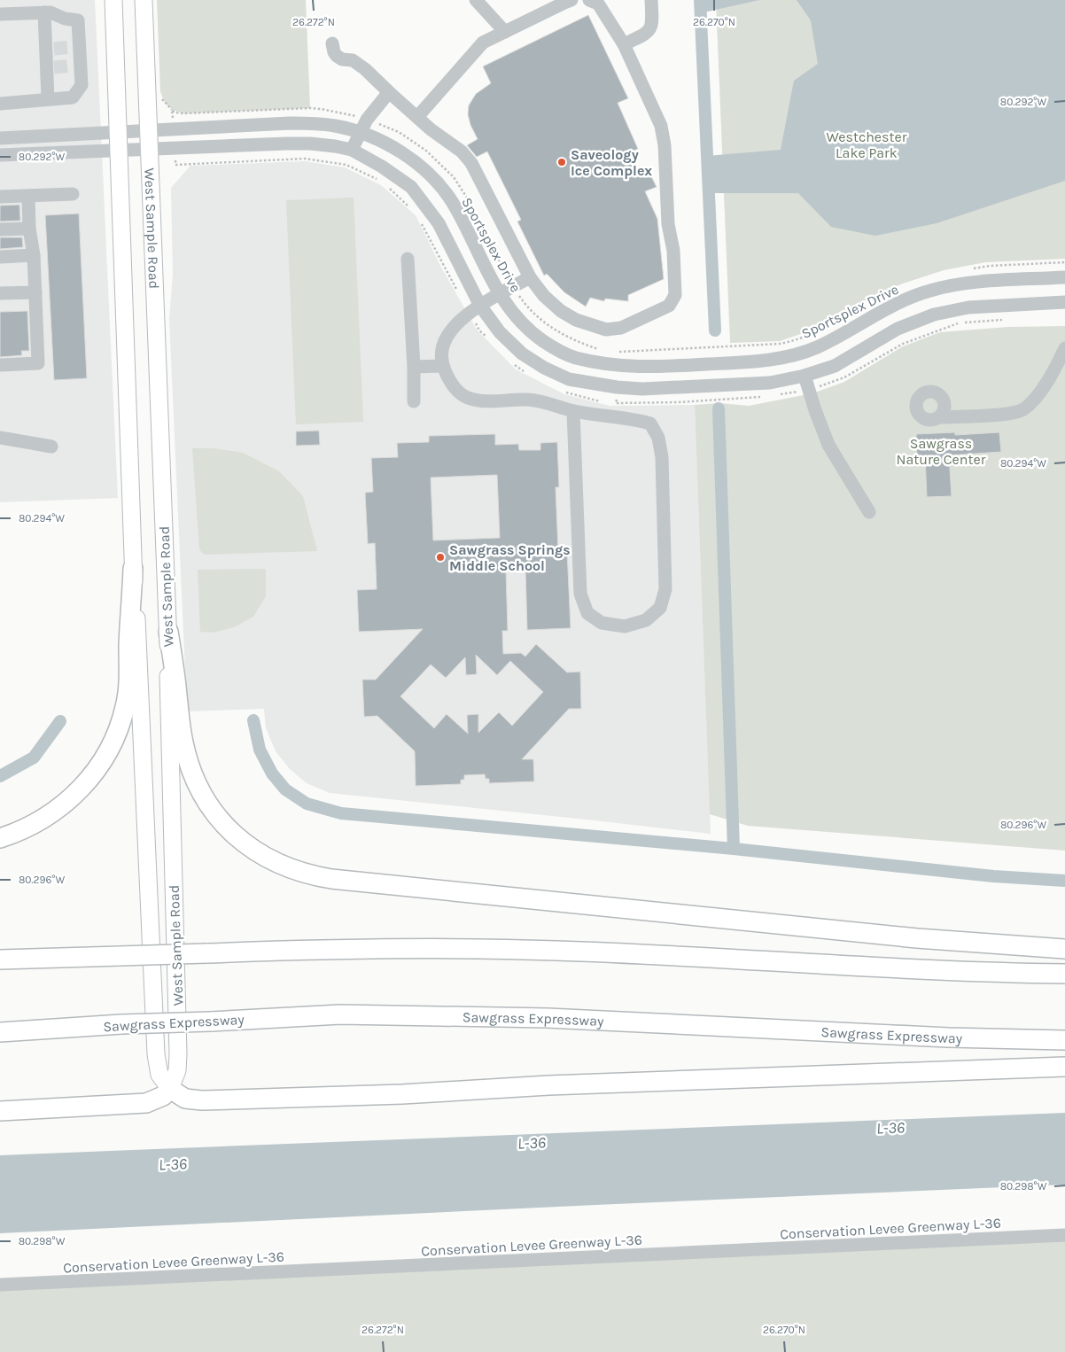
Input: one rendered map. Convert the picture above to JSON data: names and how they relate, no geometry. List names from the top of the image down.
{
  "streets": {
    "highway": ["Sawgrass Expressway"],
    "main road": ["West Sample Road"],
    "street": ["Sportsplex Drive", "Conservation Levee Greenway L-36"]
  },
  "crossings": [
    ["West Sample Road", "Sportsplex Drive"]
  ],
  "water": ["L-36"],
  "parks": ["Westchester Lake Park", "Sawgrass Nature Center"],
  "places": ["Saveology Ice Complex", "Sawgrass Springs Middle School"],
  "coordinates": [
    "26.272°N",
    "26.270°N",
    "80.292°W",
    "80.294°W",
    "80.296°W",
    "80.298°W"
  ]
}
